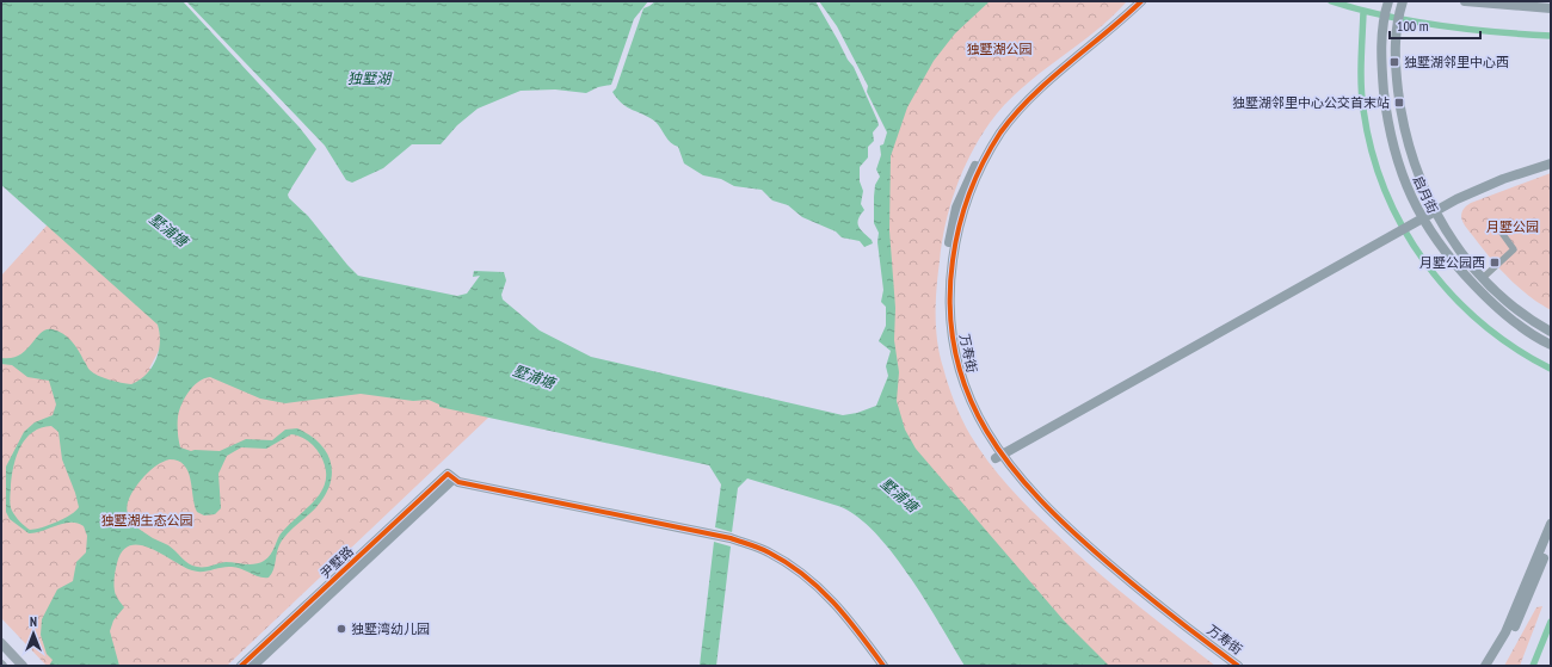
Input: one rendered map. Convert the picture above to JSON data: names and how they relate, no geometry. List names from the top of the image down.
{
  "streets": {
    "street": ["启月街", "万寿街", "尹墅路"]
  },
  "water": ["独墅湖", "墅浦塘"],
  "parks": ["独墅湖公园", "月墅公园", "独墅湖生态公园"],
  "places": {
    "transit": ["独墅湖邻里中心西", "独墅湖邻里中心公交首末站", "月墅公园西"],
    "other": ["独墅湾幼儿园"]
  },
  "scale_bar": "100 m",
  "north": "top"
}
